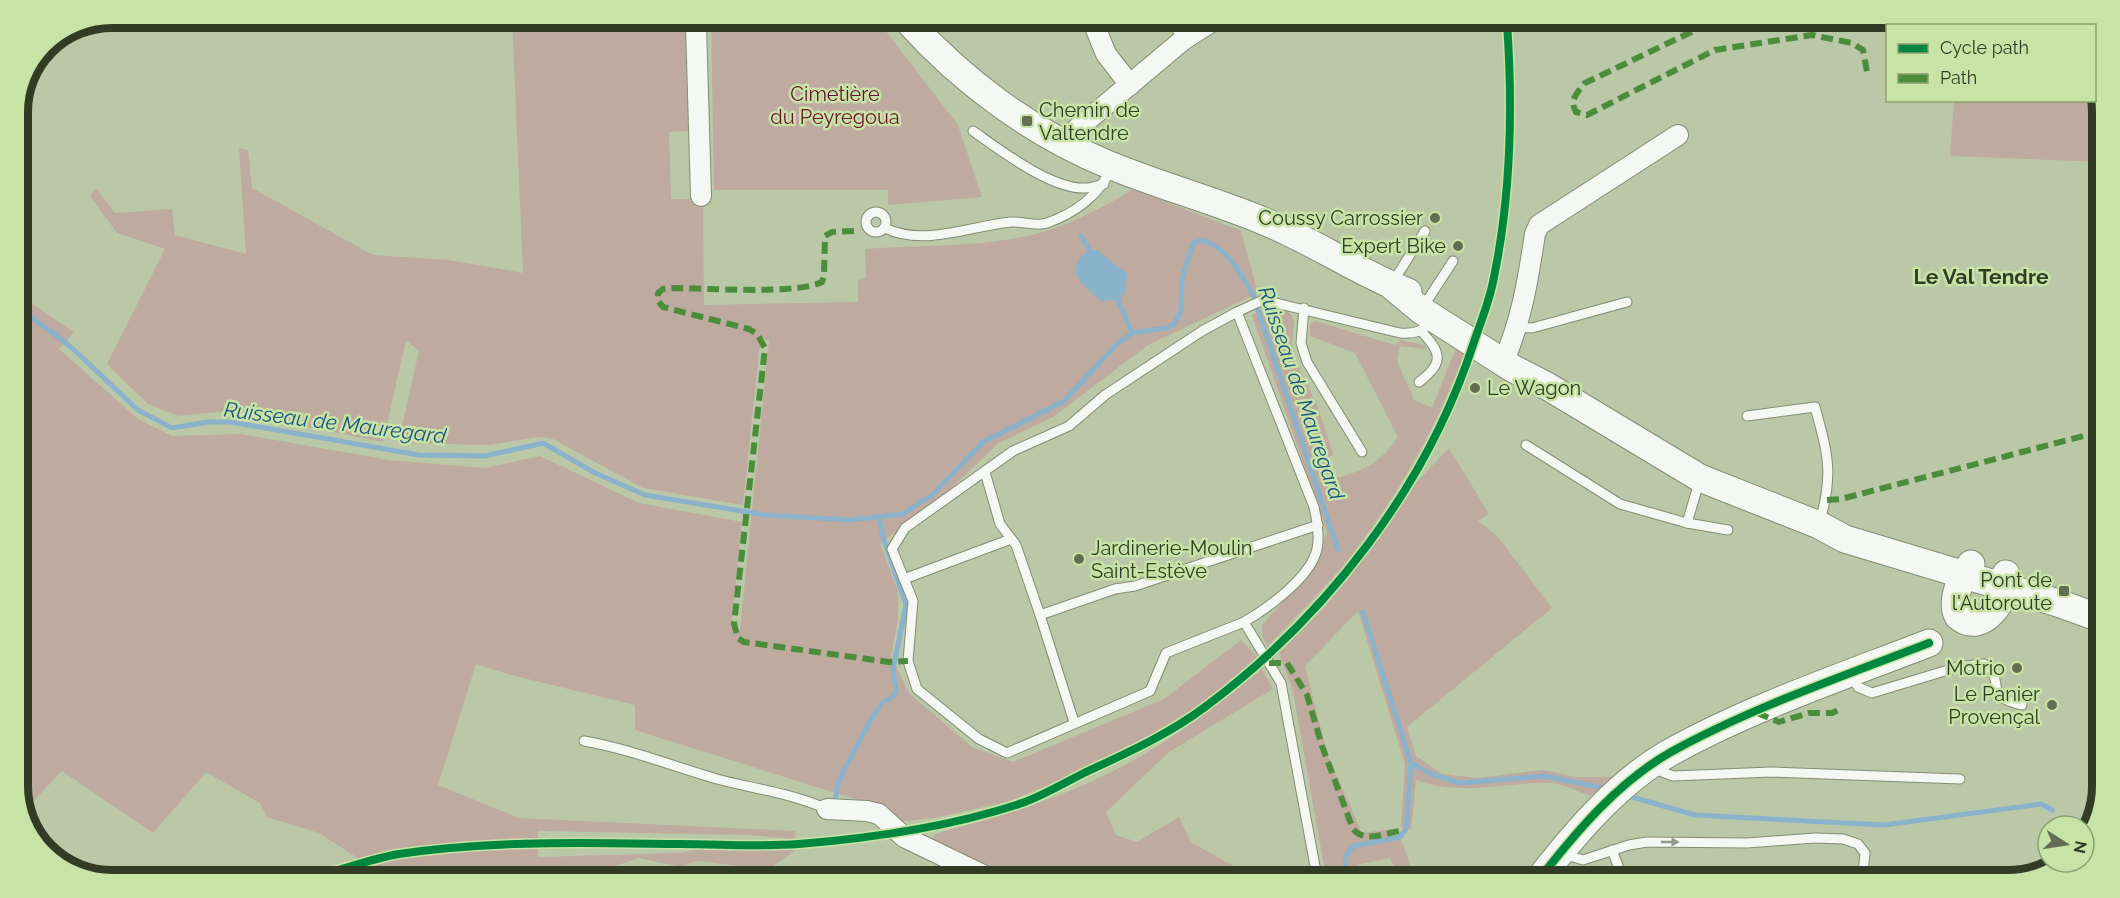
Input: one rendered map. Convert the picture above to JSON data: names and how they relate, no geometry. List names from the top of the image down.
{
  "districts": ["Le Val Tendre"],
  "water": ["Ruisseau de Mauregard"],
  "parks": ["Cimetière du Peyregoua"],
  "places": {
    "transit": ["Chemin de Valtendre", "Pont de l'Autoroute"],
    "other": [
      "Coussy Carrossier",
      "Expert Bike",
      "Le Wagon",
      "Jardinerie-Moulin Saint-Estève",
      "Motrio",
      "Le Panier Provençal"
    ]
  },
  "legend": ["Cycle path", "Path"],
  "north": "right"
}
